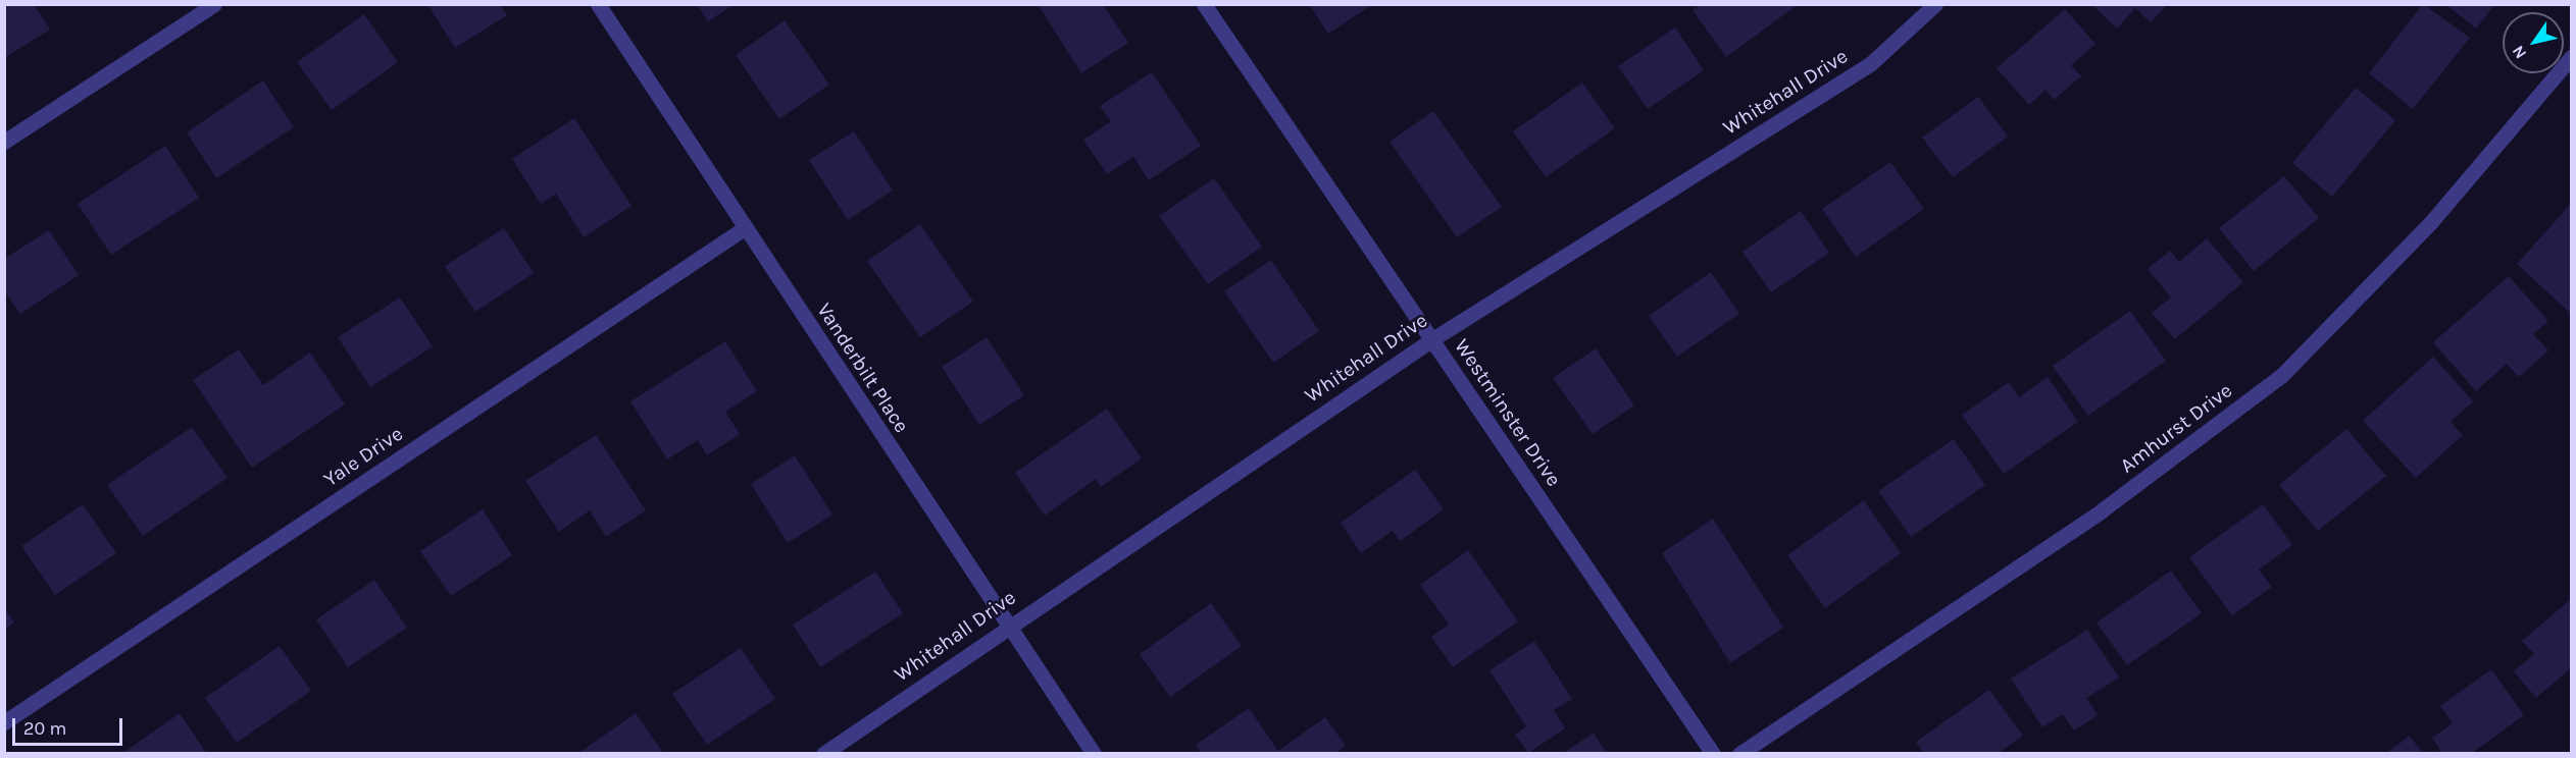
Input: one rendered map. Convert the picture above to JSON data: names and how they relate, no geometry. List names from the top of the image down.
{
  "streets": {
    "street": [
      "Whitehall Drive",
      "Vanderbilt Place",
      "Westminster Drive",
      "Amhurst Drive",
      "Yale Drive"
    ]
  },
  "crossings": [
    ["Whitehall Drive", "Vanderbilt Place"],
    ["Whitehall Drive", "Westminster Drive"],
    ["Vanderbilt Place", "Yale Drive"]
  ],
  "scale_bar": "20 m",
  "north": "bottom left"
}
